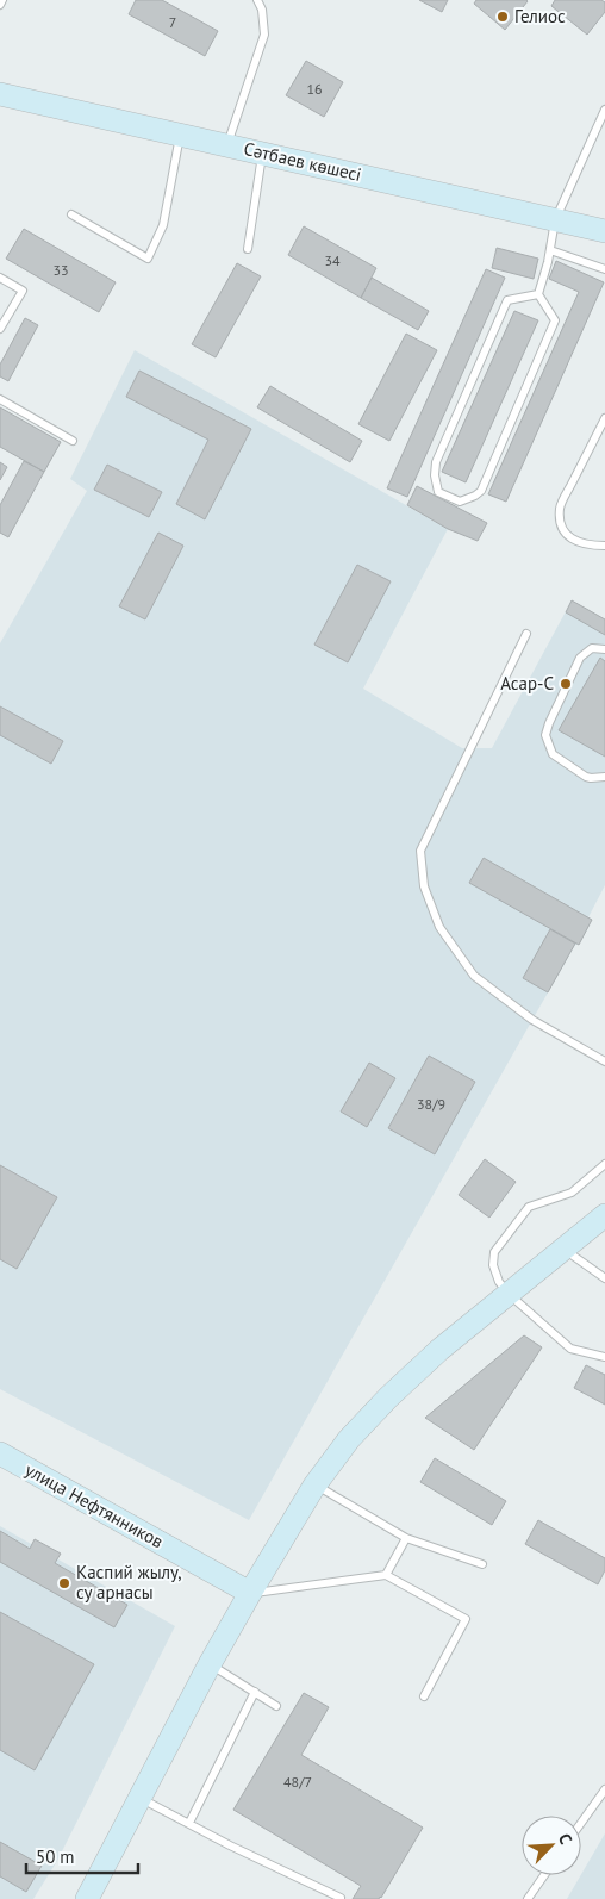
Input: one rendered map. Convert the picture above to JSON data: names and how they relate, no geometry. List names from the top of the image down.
{
  "streets": {
    "street": ["Сәтбаев көшесі", "улица Нефтянников"]
  },
  "places": ["Гелиос", "Асар-С", "Каспий жылу, су арнасы"],
  "house_numbers": [
    "7",
    "16",
    "34",
    "33",
    "38/9",
    "48/7"
  ],
  "scale_bar": "50 m",
  "north": "top right"
}
